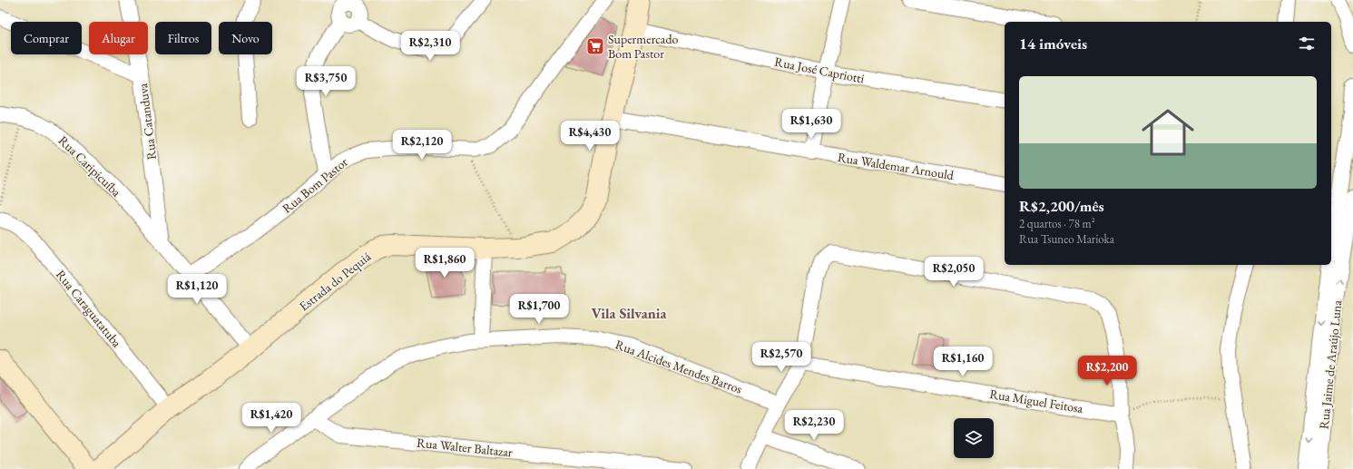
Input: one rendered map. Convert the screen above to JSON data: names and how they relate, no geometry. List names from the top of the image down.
{
  "streets": {
    "main road": ["Estrada do Pequiá"],
    "street": [
      "Rua José Capriotti",
      "Rua Catanduva",
      "Rua Caripicuíba",
      "Rua Waldemar Arnould",
      "Rua Bom Pastor",
      "Rua Caraguatatuba",
      "Rua Jaime de Araújo Luna",
      "Rua Alcides Mendes Barros",
      "Rua Miguel Feitosa",
      "Rua Walter Baltazar"
    ]
  },
  "crossings": [
    ["Rua José Capriotti", "Estrada do Pequiá"],
    ["Rua Catanduva", "Rua Caripicuíba"],
    ["Rua Caripicuíba", "Rua Bom Pastor"],
    ["Rua Caripicuíba", "Estrada do Pequiá"],
    ["Rua Waldemar Arnould", "Estrada do Pequiá"],
    ["Estrada do Pequiá", "Rua Caraguatatuba"],
    ["Rua Alcides Mendes Barros", "Rua Walter Baltazar"]
  ],
  "districts": ["Vila Silvania"],
  "places": {
    "supermarket": ["Supermercado Bom Pastor"]
  },
  "page": {
    "chip": [
      "Comprar",
      "Alugar",
      "Filtros",
      "Novo"
    ],
    "heading": "14 imóveis",
    "price": [
      "R$2,310",
      "R$3,750",
      "R$1,630",
      "R$4,430",
      "R$2,120",
      "R$1,860",
      "R$2,050",
      "R$1,120",
      "R$1,700",
      "R$2,570",
      "R$1,160",
      "R$2,200",
      "R$1,420",
      "R$2,230"
    ],
    "list": [
      {
        "name": "R$2,200/mês",
        "note": "2 quartos · 78 m² · Rua Tsuneo Marioka"
      }
    ]
  }
}
